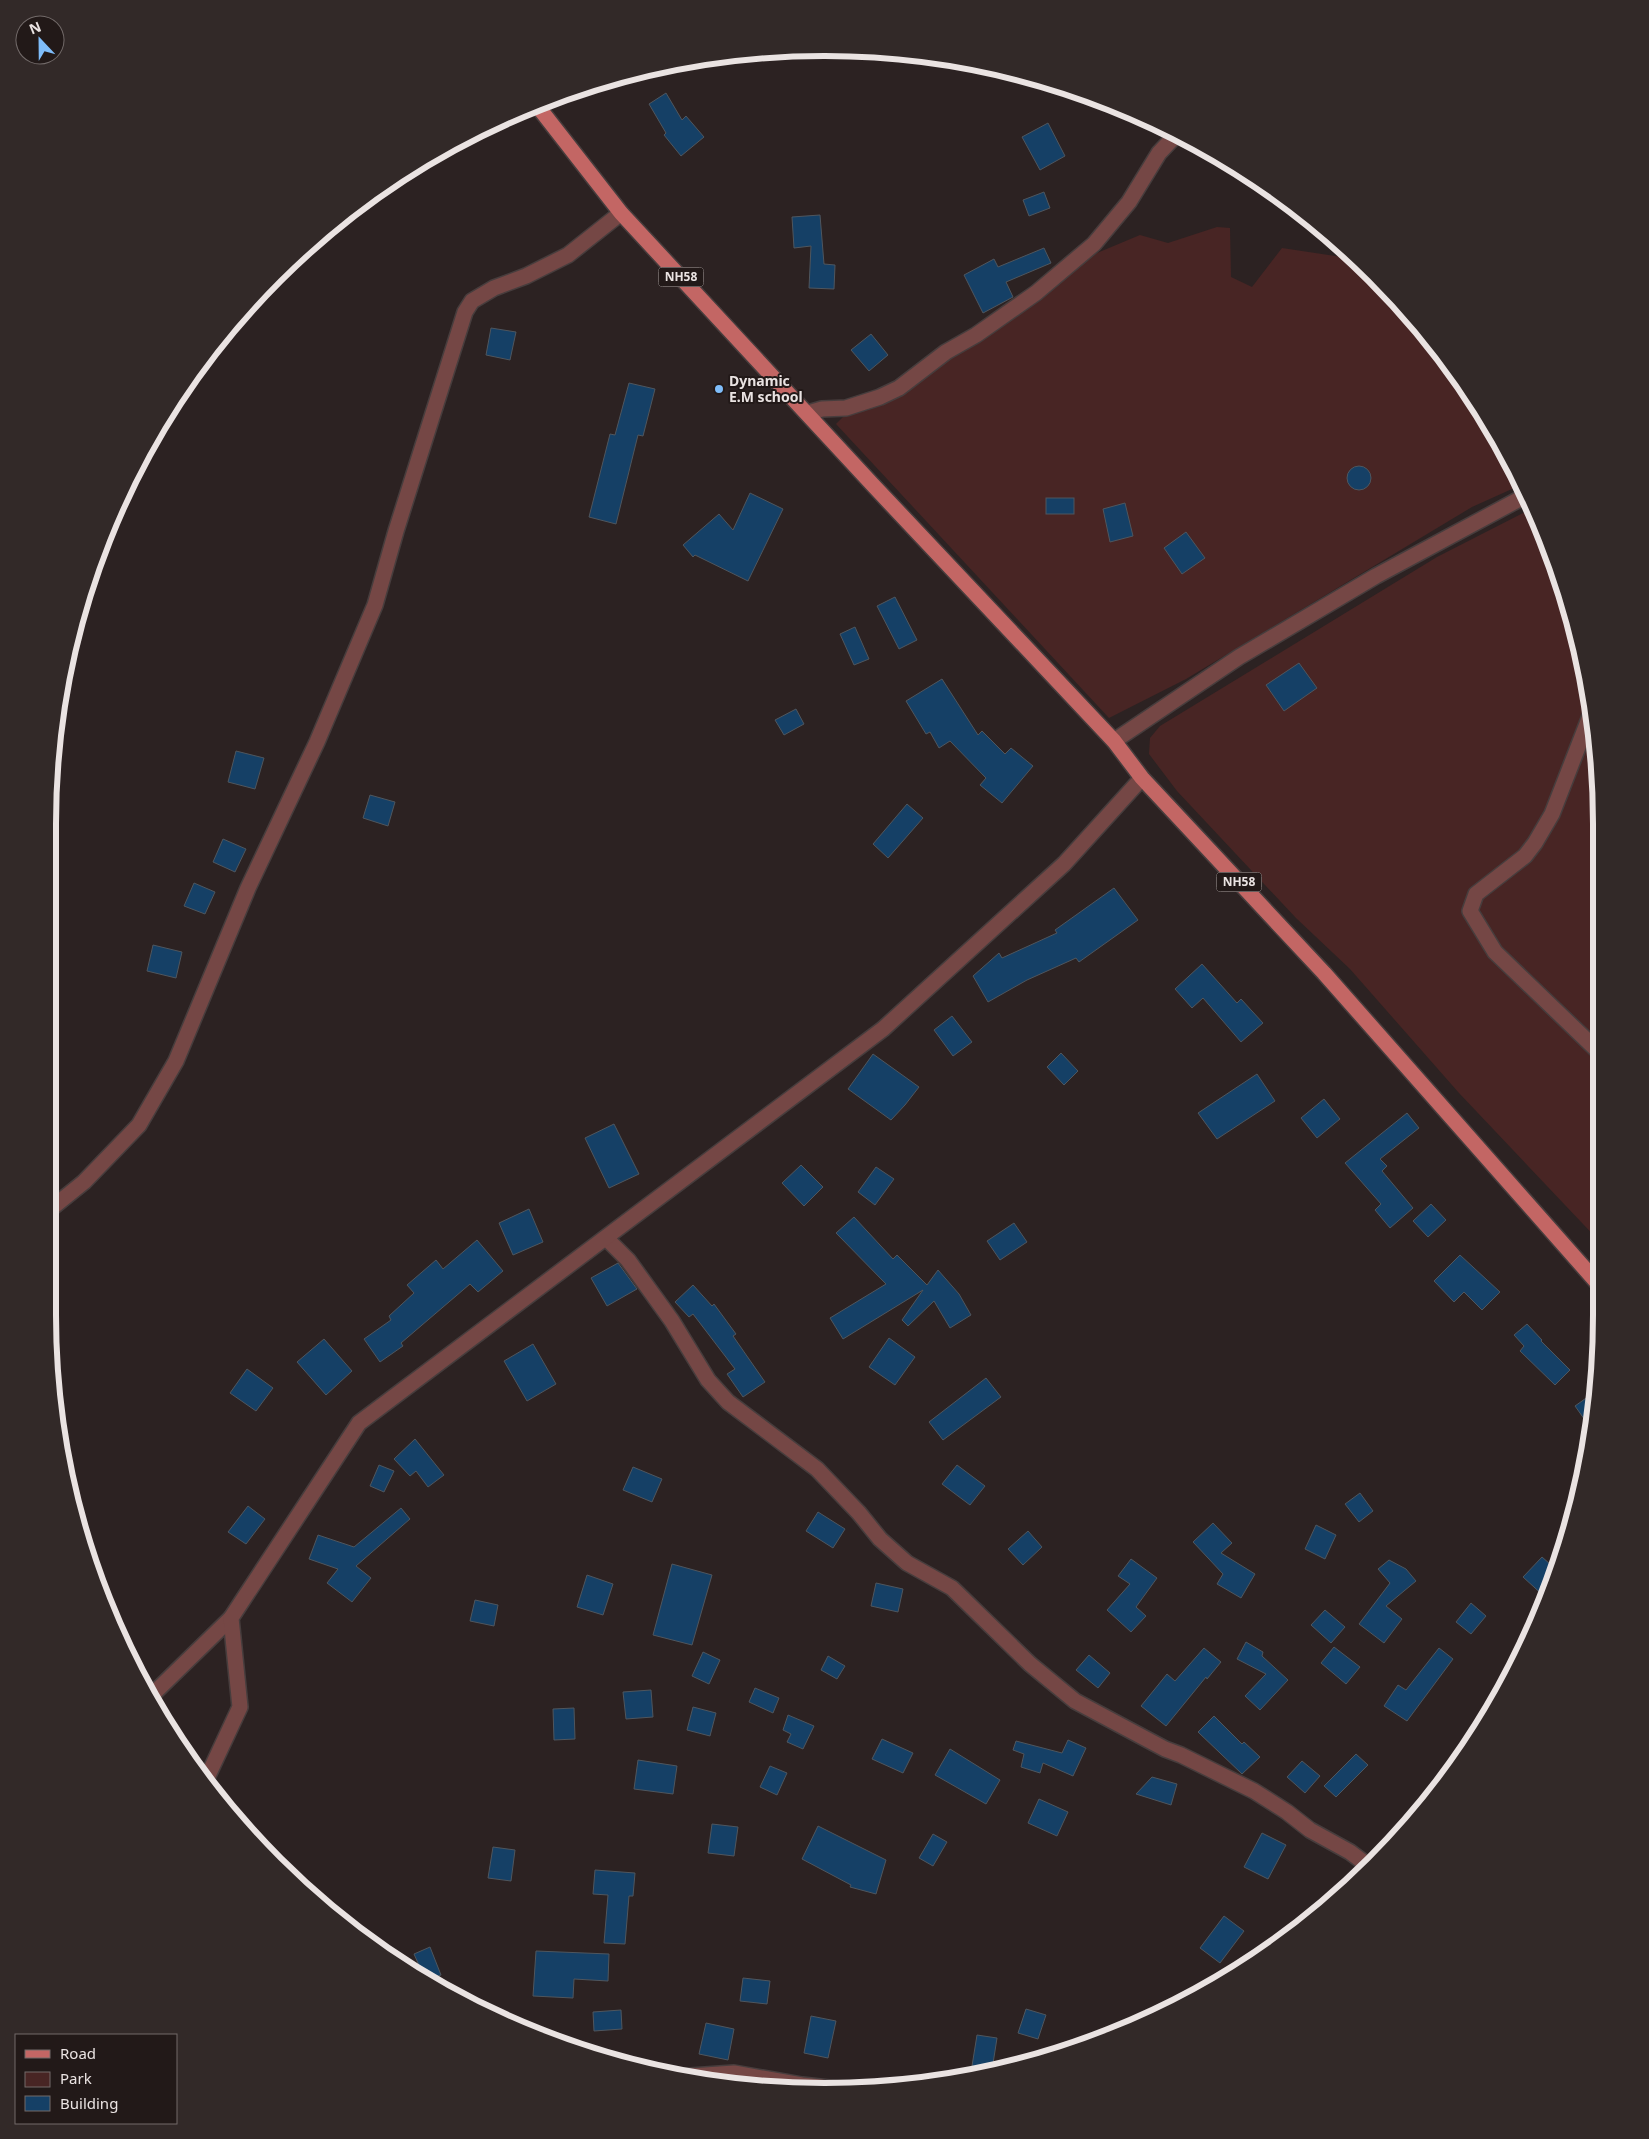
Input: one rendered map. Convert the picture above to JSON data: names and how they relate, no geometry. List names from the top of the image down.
{
  "streets": {
    "main road": ["NH58"]
  },
  "places": ["Dynamic E.M school"],
  "legend": ["Road", "Park", "Building"],
  "north": "top"
}
